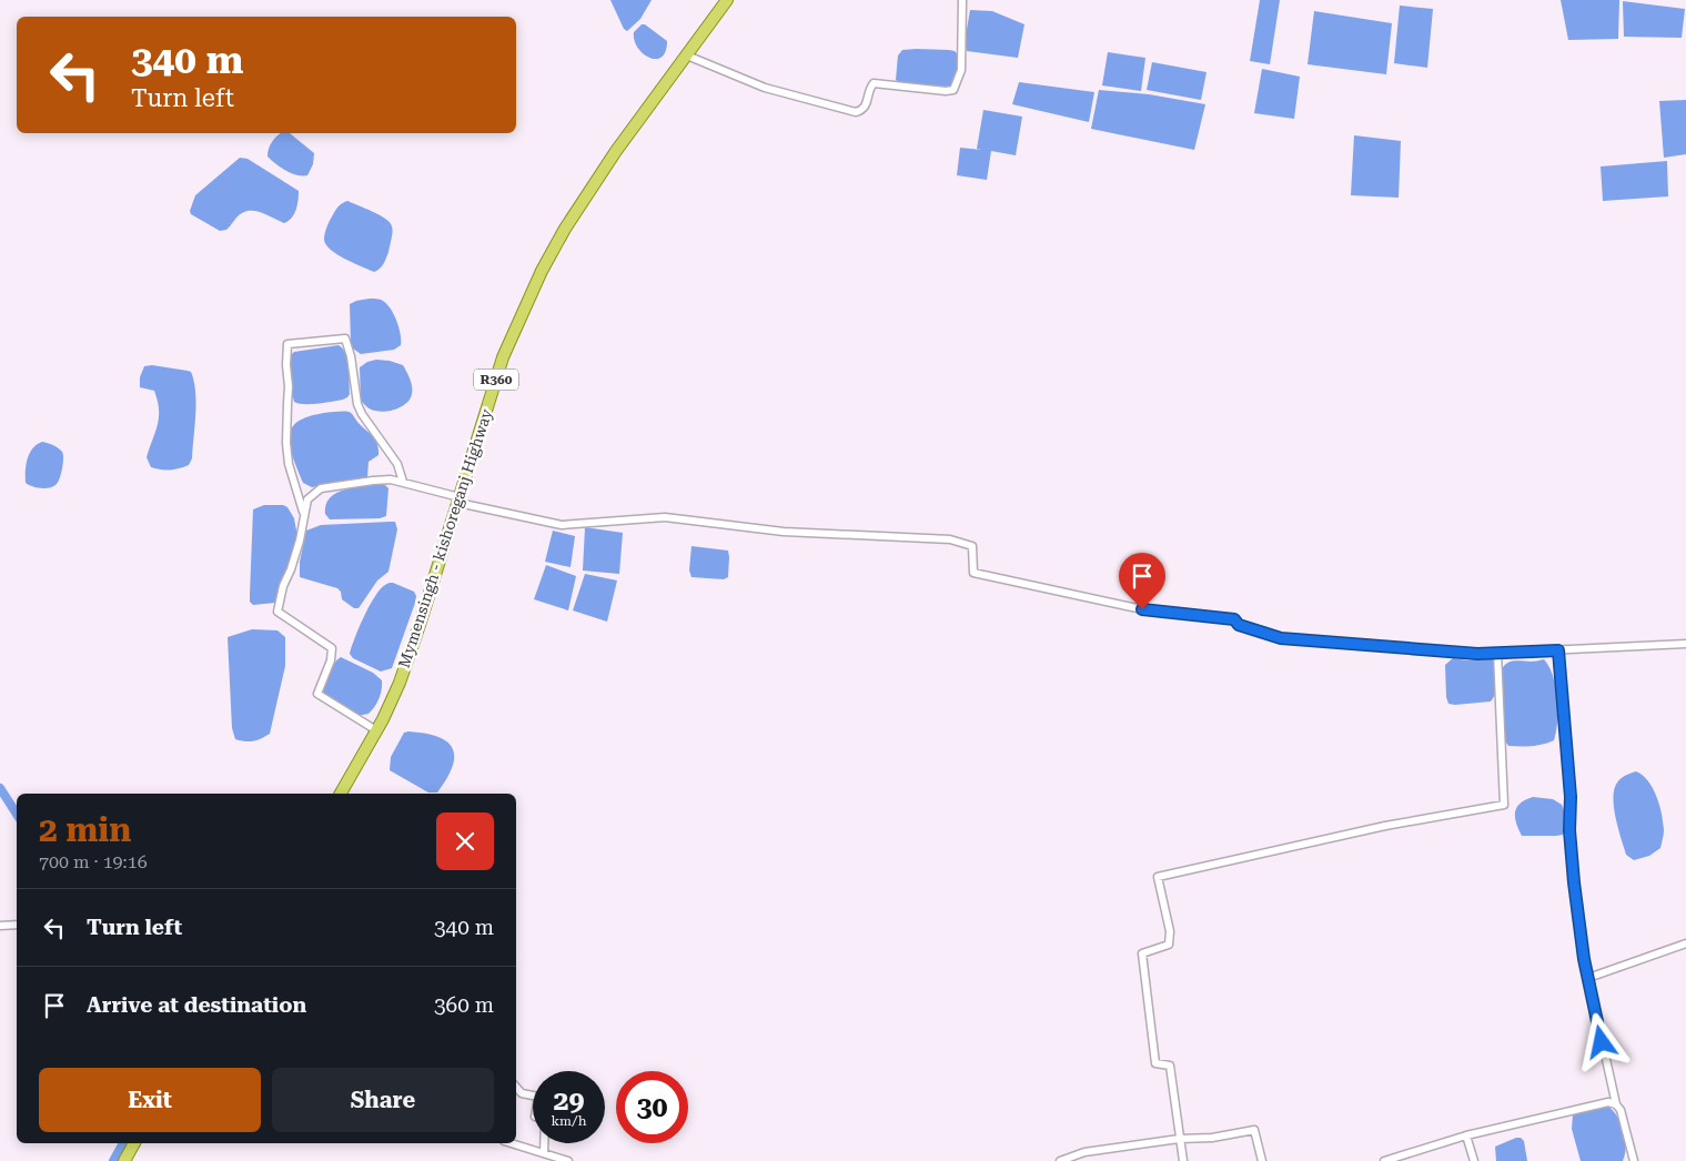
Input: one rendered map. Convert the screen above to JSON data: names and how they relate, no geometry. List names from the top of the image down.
{
  "streets": {
    "main road": ["R360", "Mymensingh - kishoreganj Highway"]
  },
  "page": {
    "turn": ["340 m", "Turn left"],
    "heading": ["2 min", "700 m · 19:16"],
    "list": [
      {
        "name": "Turn left",
        "value": "340 m"
      },
      {
        "name": "Arrive at destination",
        "value": "360 m"
      }
    ],
    "buttons": ["Exit", "Share"],
    "speed": "29 km/h",
    "limit": "30"
  }
}
